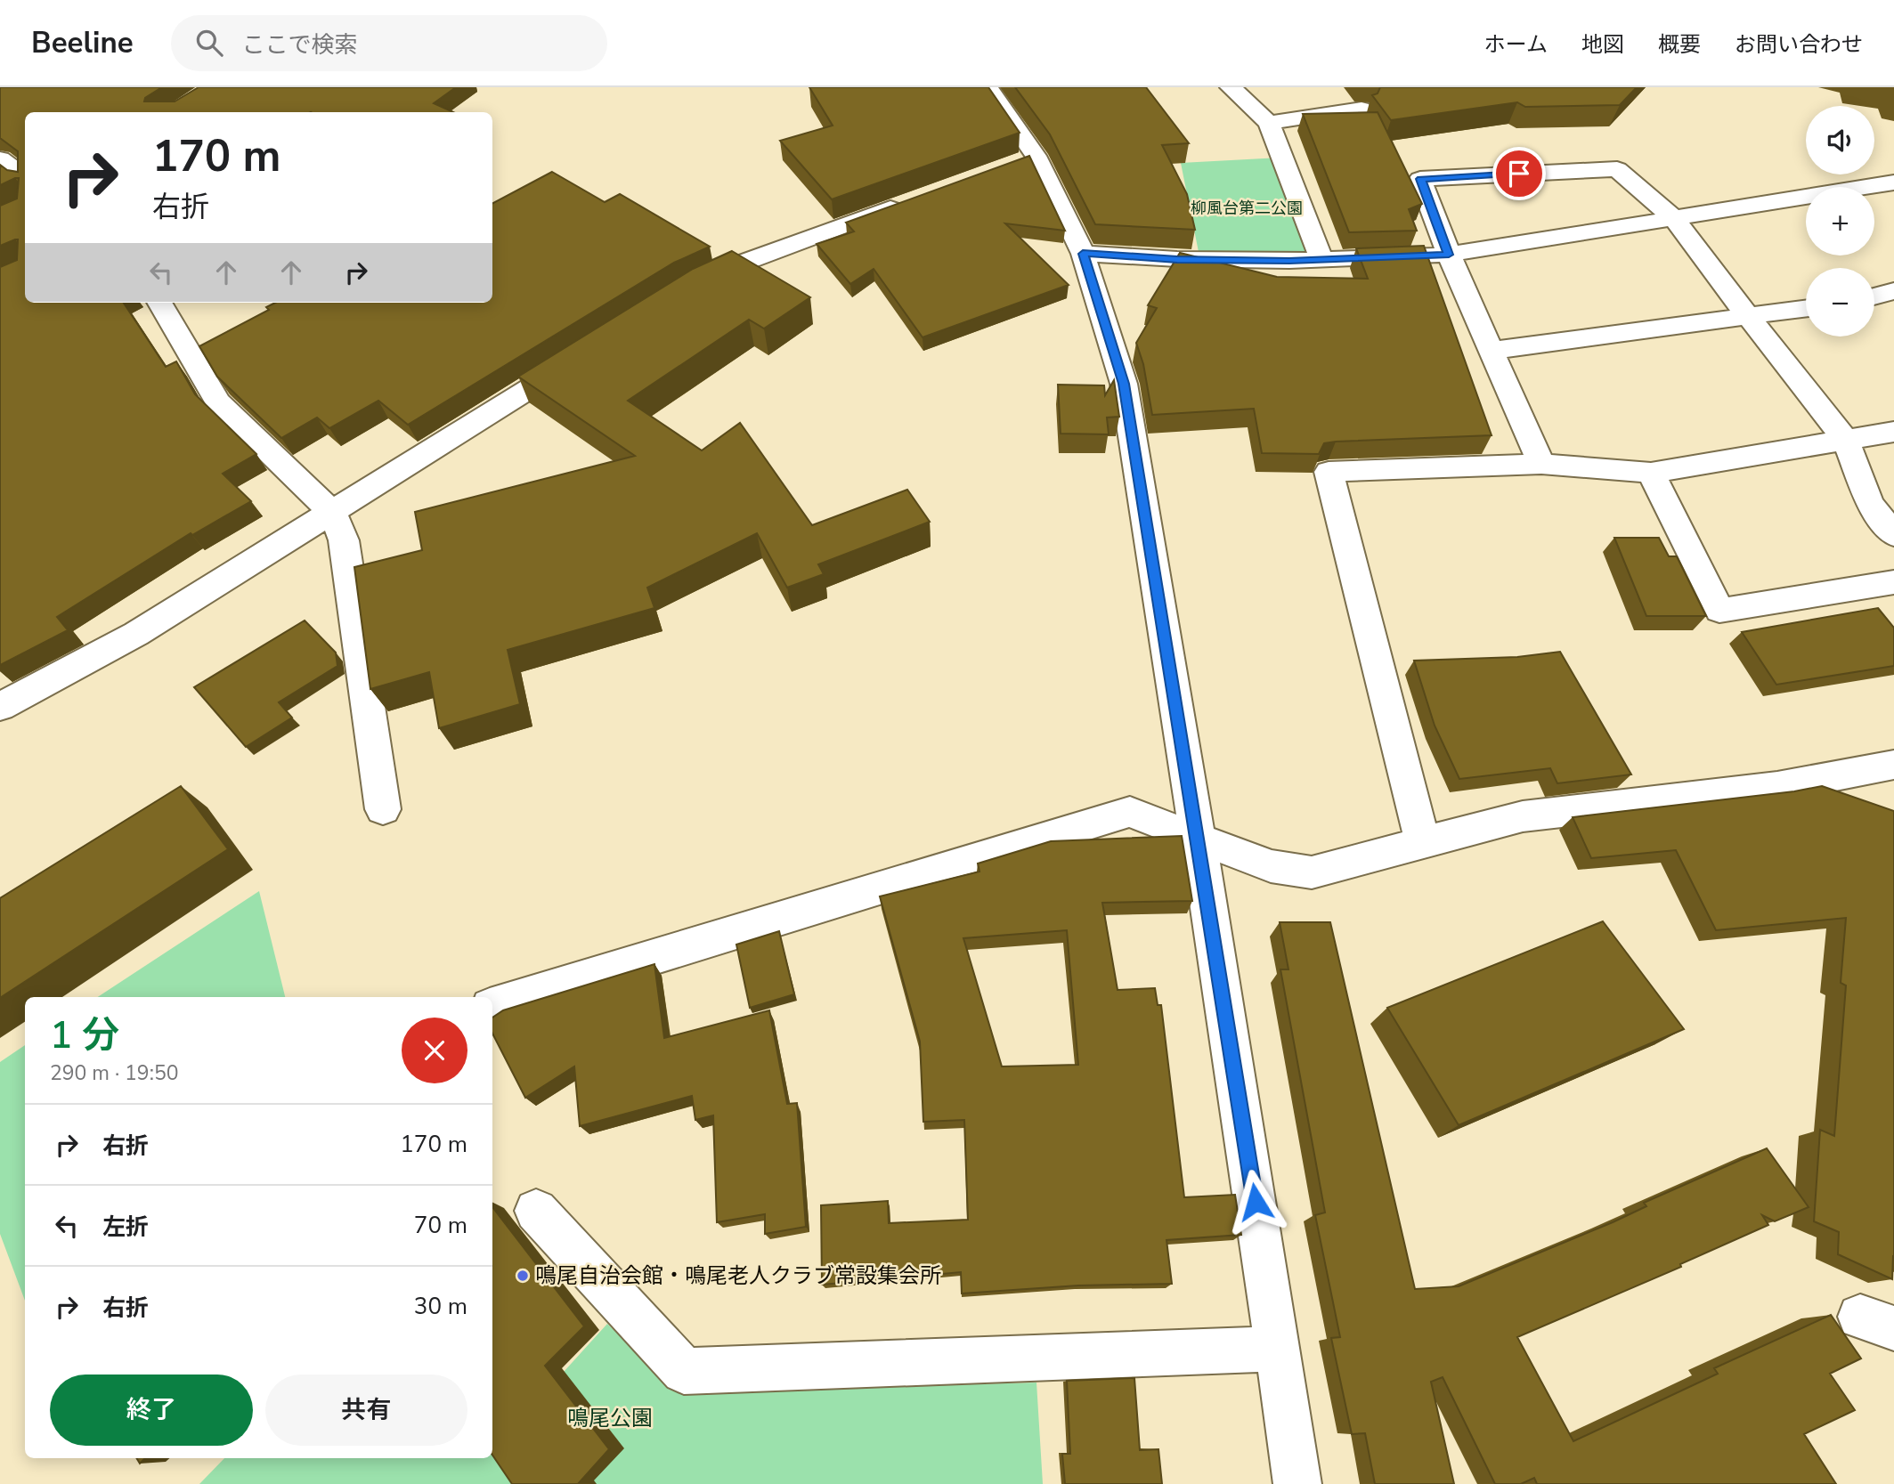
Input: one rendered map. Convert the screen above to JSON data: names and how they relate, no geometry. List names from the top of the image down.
{
  "parks": ["柳風台第二公園", "鳴尾公園"],
  "places": ["鳴尾自治会館・鳴尾老人クラブ常設集会所"],
  "page": {
    "header": "Beeline",
    "search": "ここで検索",
    "nav": [
      "ホーム",
      "地図",
      "概要",
      "お問い合わせ"
    ],
    "map_buttons": ["+", "−"],
    "turn": ["170 m", "右折"],
    "heading": ["1 分", "290 m · 19:50"],
    "list": [
      {
        "name": "右折",
        "value": "170 m"
      },
      {
        "name": "左折",
        "value": "70 m"
      },
      {
        "name": "右折",
        "value": "30 m"
      }
    ],
    "buttons": ["終了", "共有"]
  }
}
